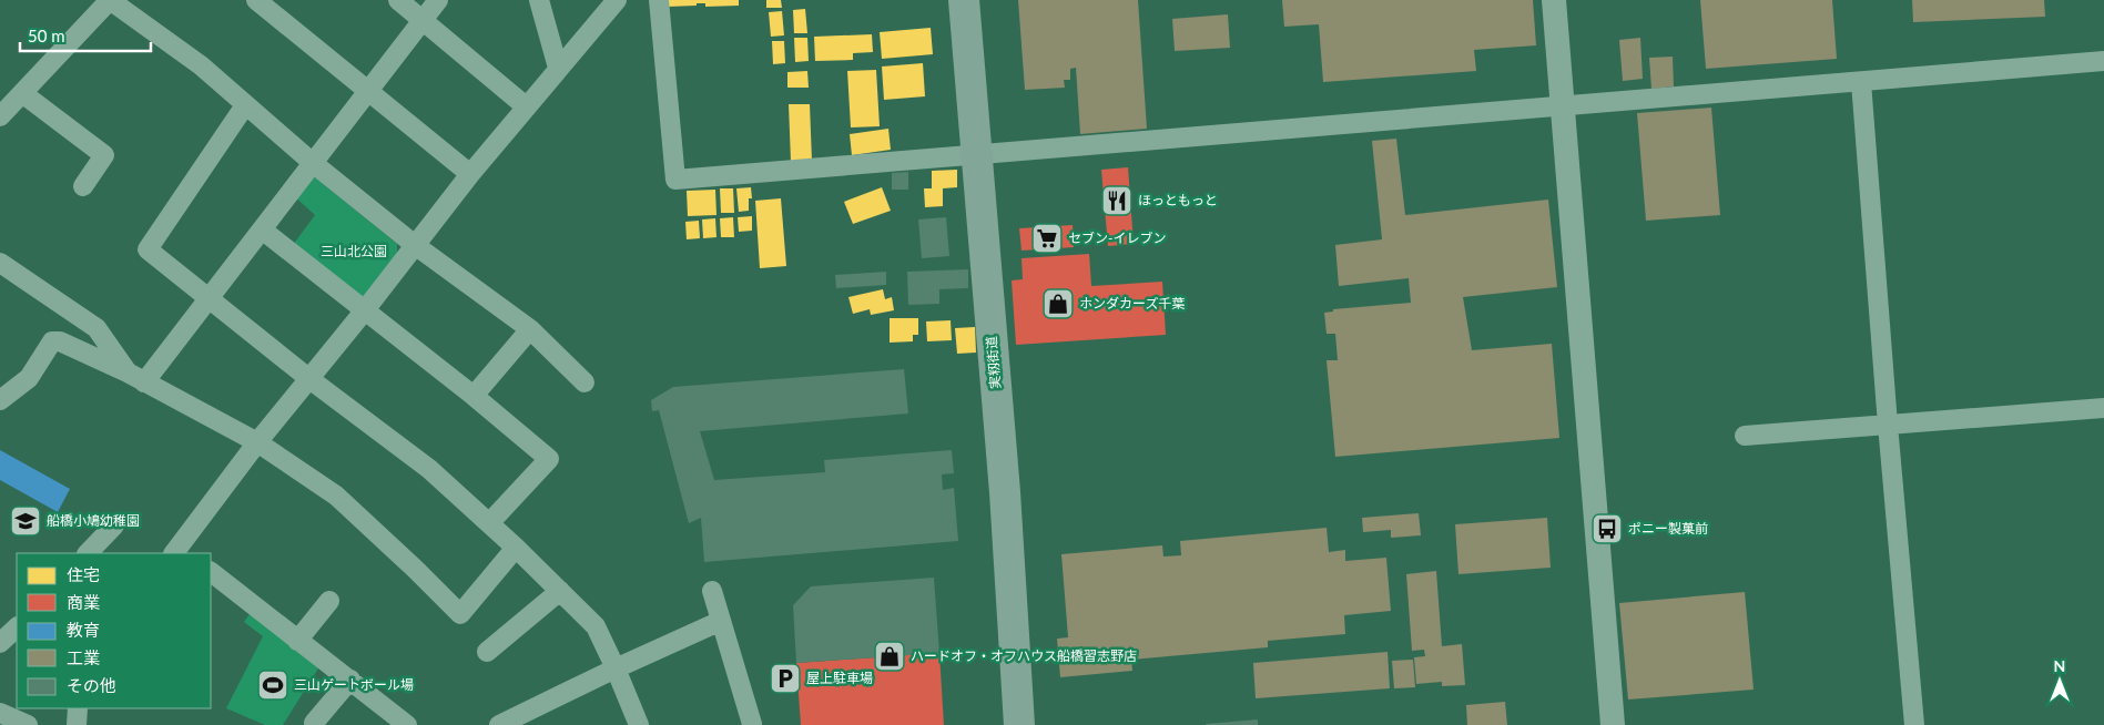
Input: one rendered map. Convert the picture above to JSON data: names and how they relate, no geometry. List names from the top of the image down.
{
  "streets": {
    "main road": ["実籾街道"]
  },
  "parks": ["三山北公園"],
  "places": {
    "restaurant": ["ほっともっと"],
    "supermarket": ["セブン-イレブン"],
    "shop": ["ホンダカーズ千葉", "ハードオフ・オフハウス船橋習志野店"],
    "school or university": ["船橋小鳩幼稚園"],
    "bus stop": ["ポニー製菓前"],
    "parking": ["屋上駐車場"],
    "sports": ["三山ゲートボール場"]
  },
  "legend": [
    "住宅",
    "商業",
    "教育",
    "工業",
    "その他"
  ],
  "scale_bar": "50 m",
  "north": "top"
}
